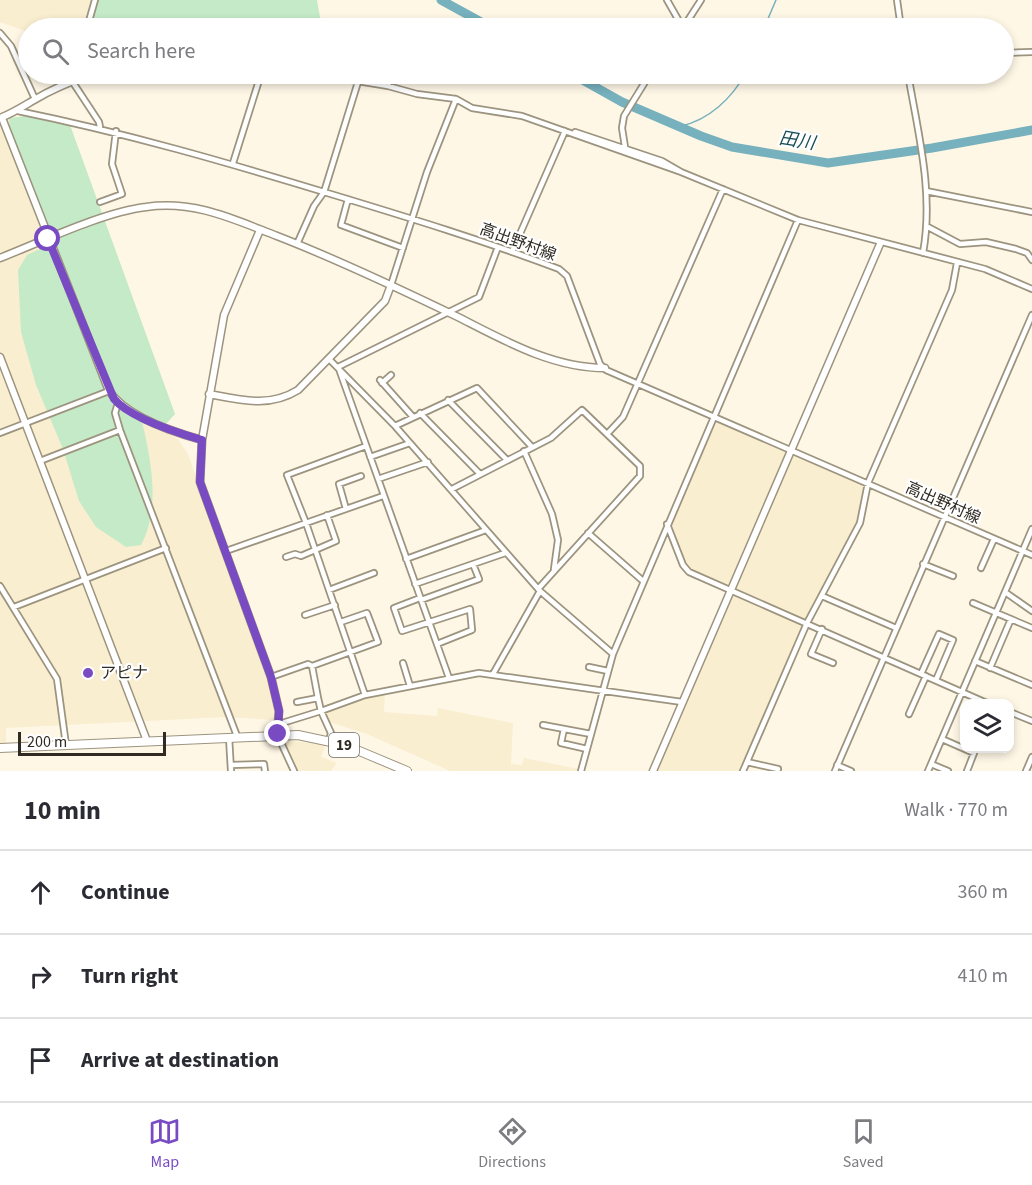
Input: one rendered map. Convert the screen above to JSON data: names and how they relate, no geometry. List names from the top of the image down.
{
  "streets": {
    "highway": ["19"],
    "street": ["高出野村線"]
  },
  "water": ["田川"],
  "places": ["アピナ"],
  "scale_bar": "200 m",
  "page": {
    "search": "Search here",
    "scale": "200 m",
    "heading": ["10 min", "Walk · 770 m"],
    "list": [
      ["Continue", "360 m"],
      ["Turn right", "410 m"],
      "Arrive at destination"
    ],
    "nav": ["Map", "Directions", "Saved"]
  }
}
